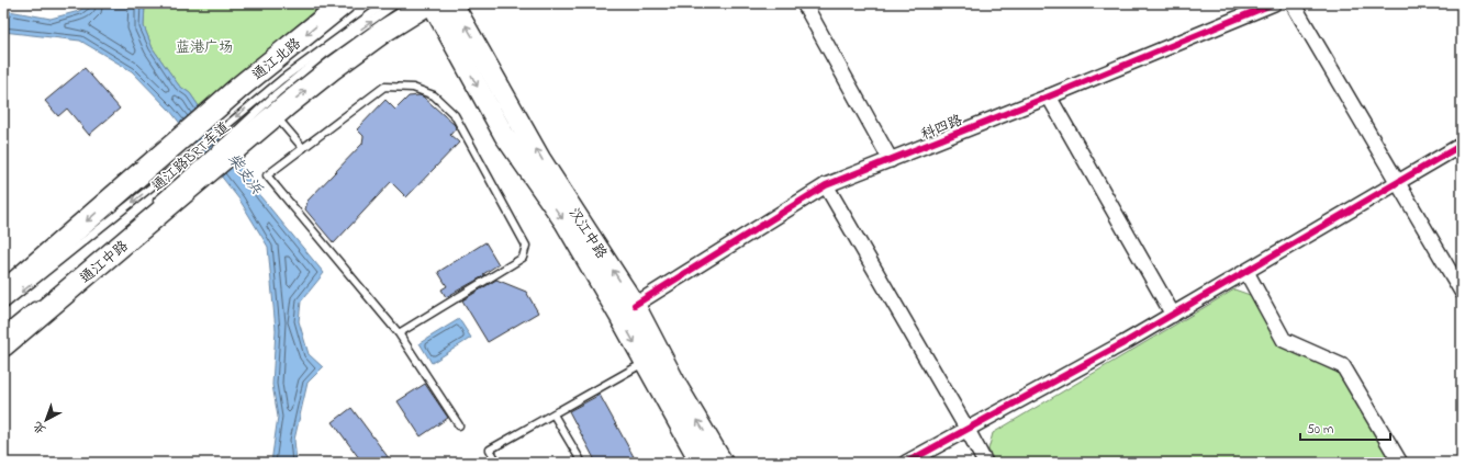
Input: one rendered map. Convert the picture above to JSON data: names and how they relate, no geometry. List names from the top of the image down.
{
  "streets": {
    "main road": ["通江北路", "汉江中路", "通江中路"],
    "street": ["科四路"],
    "lane": ["通江路BRT车道"]
  },
  "crossings": [
    ["通江北路", "通江路BRT车道"],
    ["科四路", "汉江中路"],
    ["通江路BRT车道", "通江中路"]
  ],
  "water": ["柴支浜"],
  "parks": ["蓝港广场"],
  "scale_bar": "50 m",
  "north": "bottom left"
}
